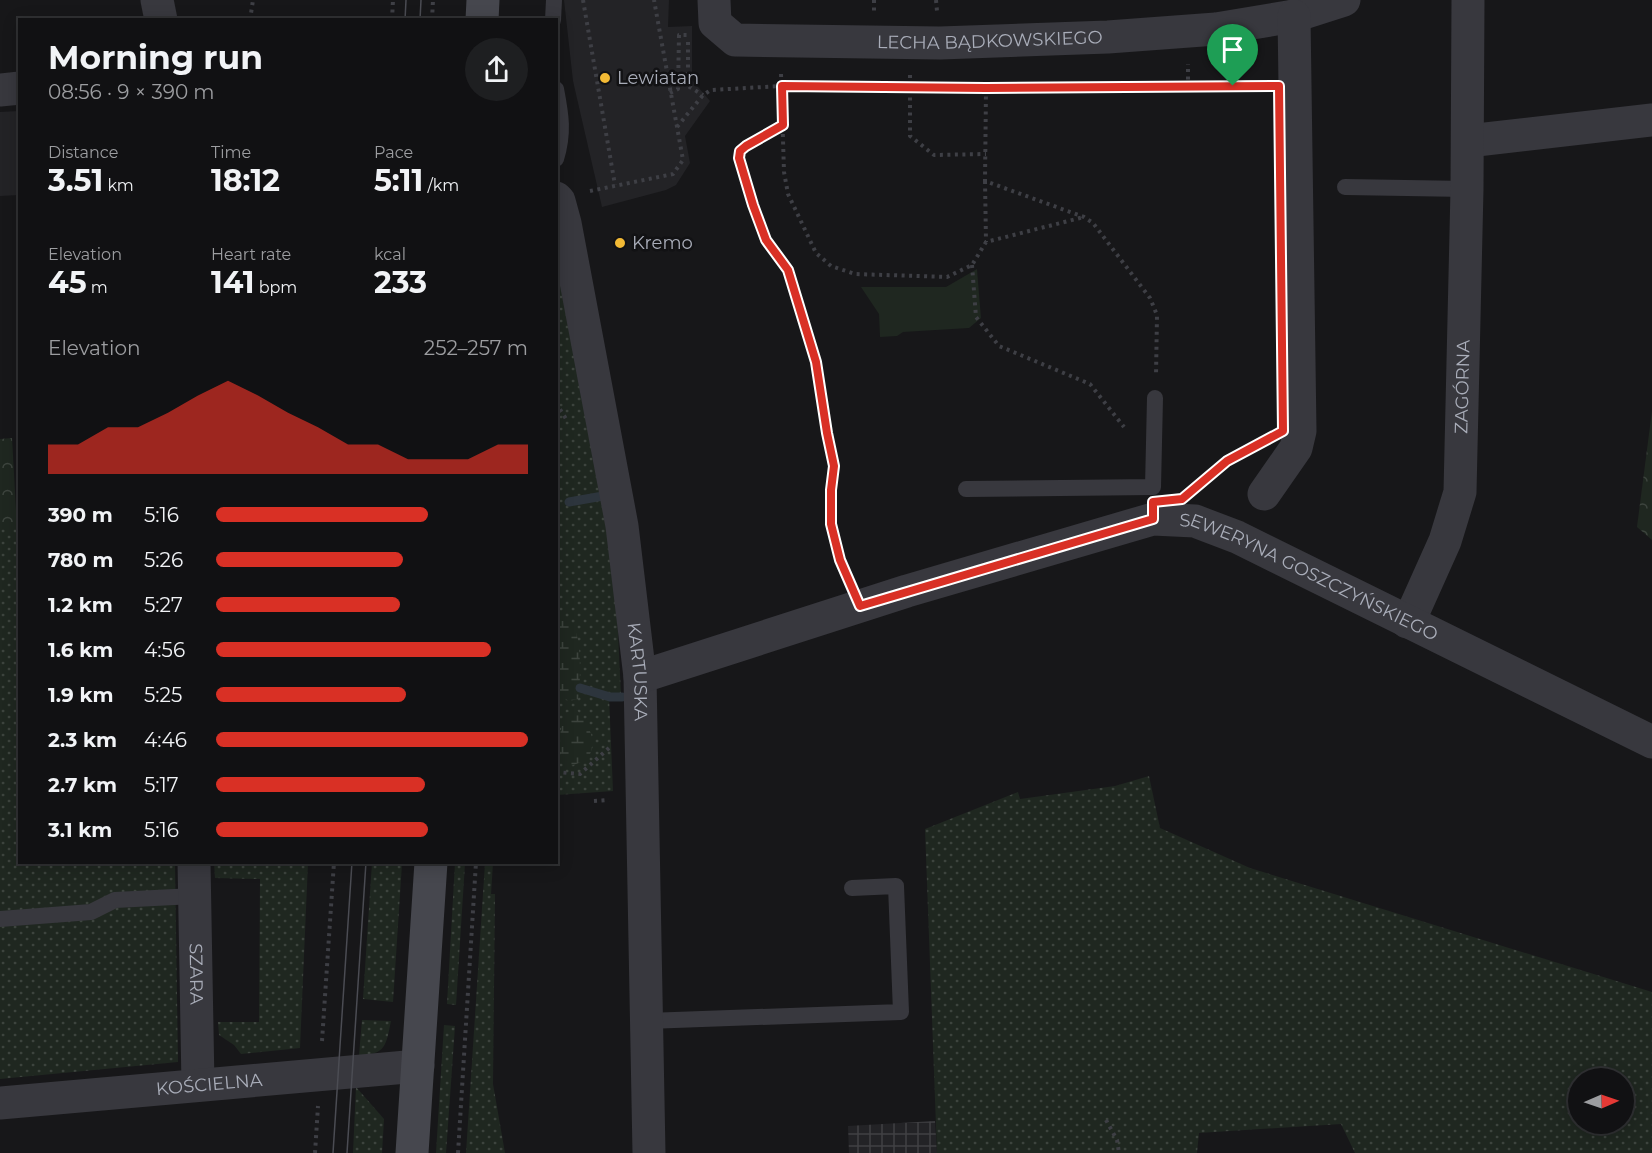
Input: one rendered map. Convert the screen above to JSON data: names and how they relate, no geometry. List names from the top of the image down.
{
  "streets": {
    "street": [
      "LECHA BĄDKOWSKIEGO",
      "ZAGÓRNA",
      "SEWERYNA GOSZCZYŃSKIEGO",
      "KARTUSKA",
      "SZARA",
      "KOŚCIELNA"
    ]
  },
  "crossings": [
    ["ZAGÓRNA", "SEWERYNA GOSZCZYŃSKIEGO"],
    ["SEWERYNA GOSZCZYŃSKIEGO", "KARTUSKA"],
    ["SZARA", "KOŚCIELNA"]
  ],
  "places": ["Lewiatan", "Kremo"],
  "north": "right",
  "page": {
    "heading": ["Morning run", "08:56 · 9 × 390 m"],
    "stats": [
      ["Distance", "3.51 km"],
      ["Time", "18:12"],
      ["Pace", "5:11 /km"],
      ["Elevation", "45 m"],
      ["Heart rate", "141 bpm"],
      ["kcal", "233"]
    ],
    "chart": ["Elevation", "252–257 m"],
    "list": [
      {
        "name": "390 m",
        "note": "5:16"
      },
      {
        "name": "780 m",
        "note": "5:26"
      },
      {
        "name": "1.2 km",
        "note": "5:27"
      },
      {
        "name": "1.6 km",
        "note": "4:56"
      },
      {
        "name": "1.9 km",
        "note": "5:25"
      },
      {
        "name": "2.3 km",
        "note": "4:46"
      },
      {
        "name": "2.7 km",
        "note": "5:17"
      },
      {
        "name": "3.1 km",
        "note": "5:16"
      }
    ]
  }
}
